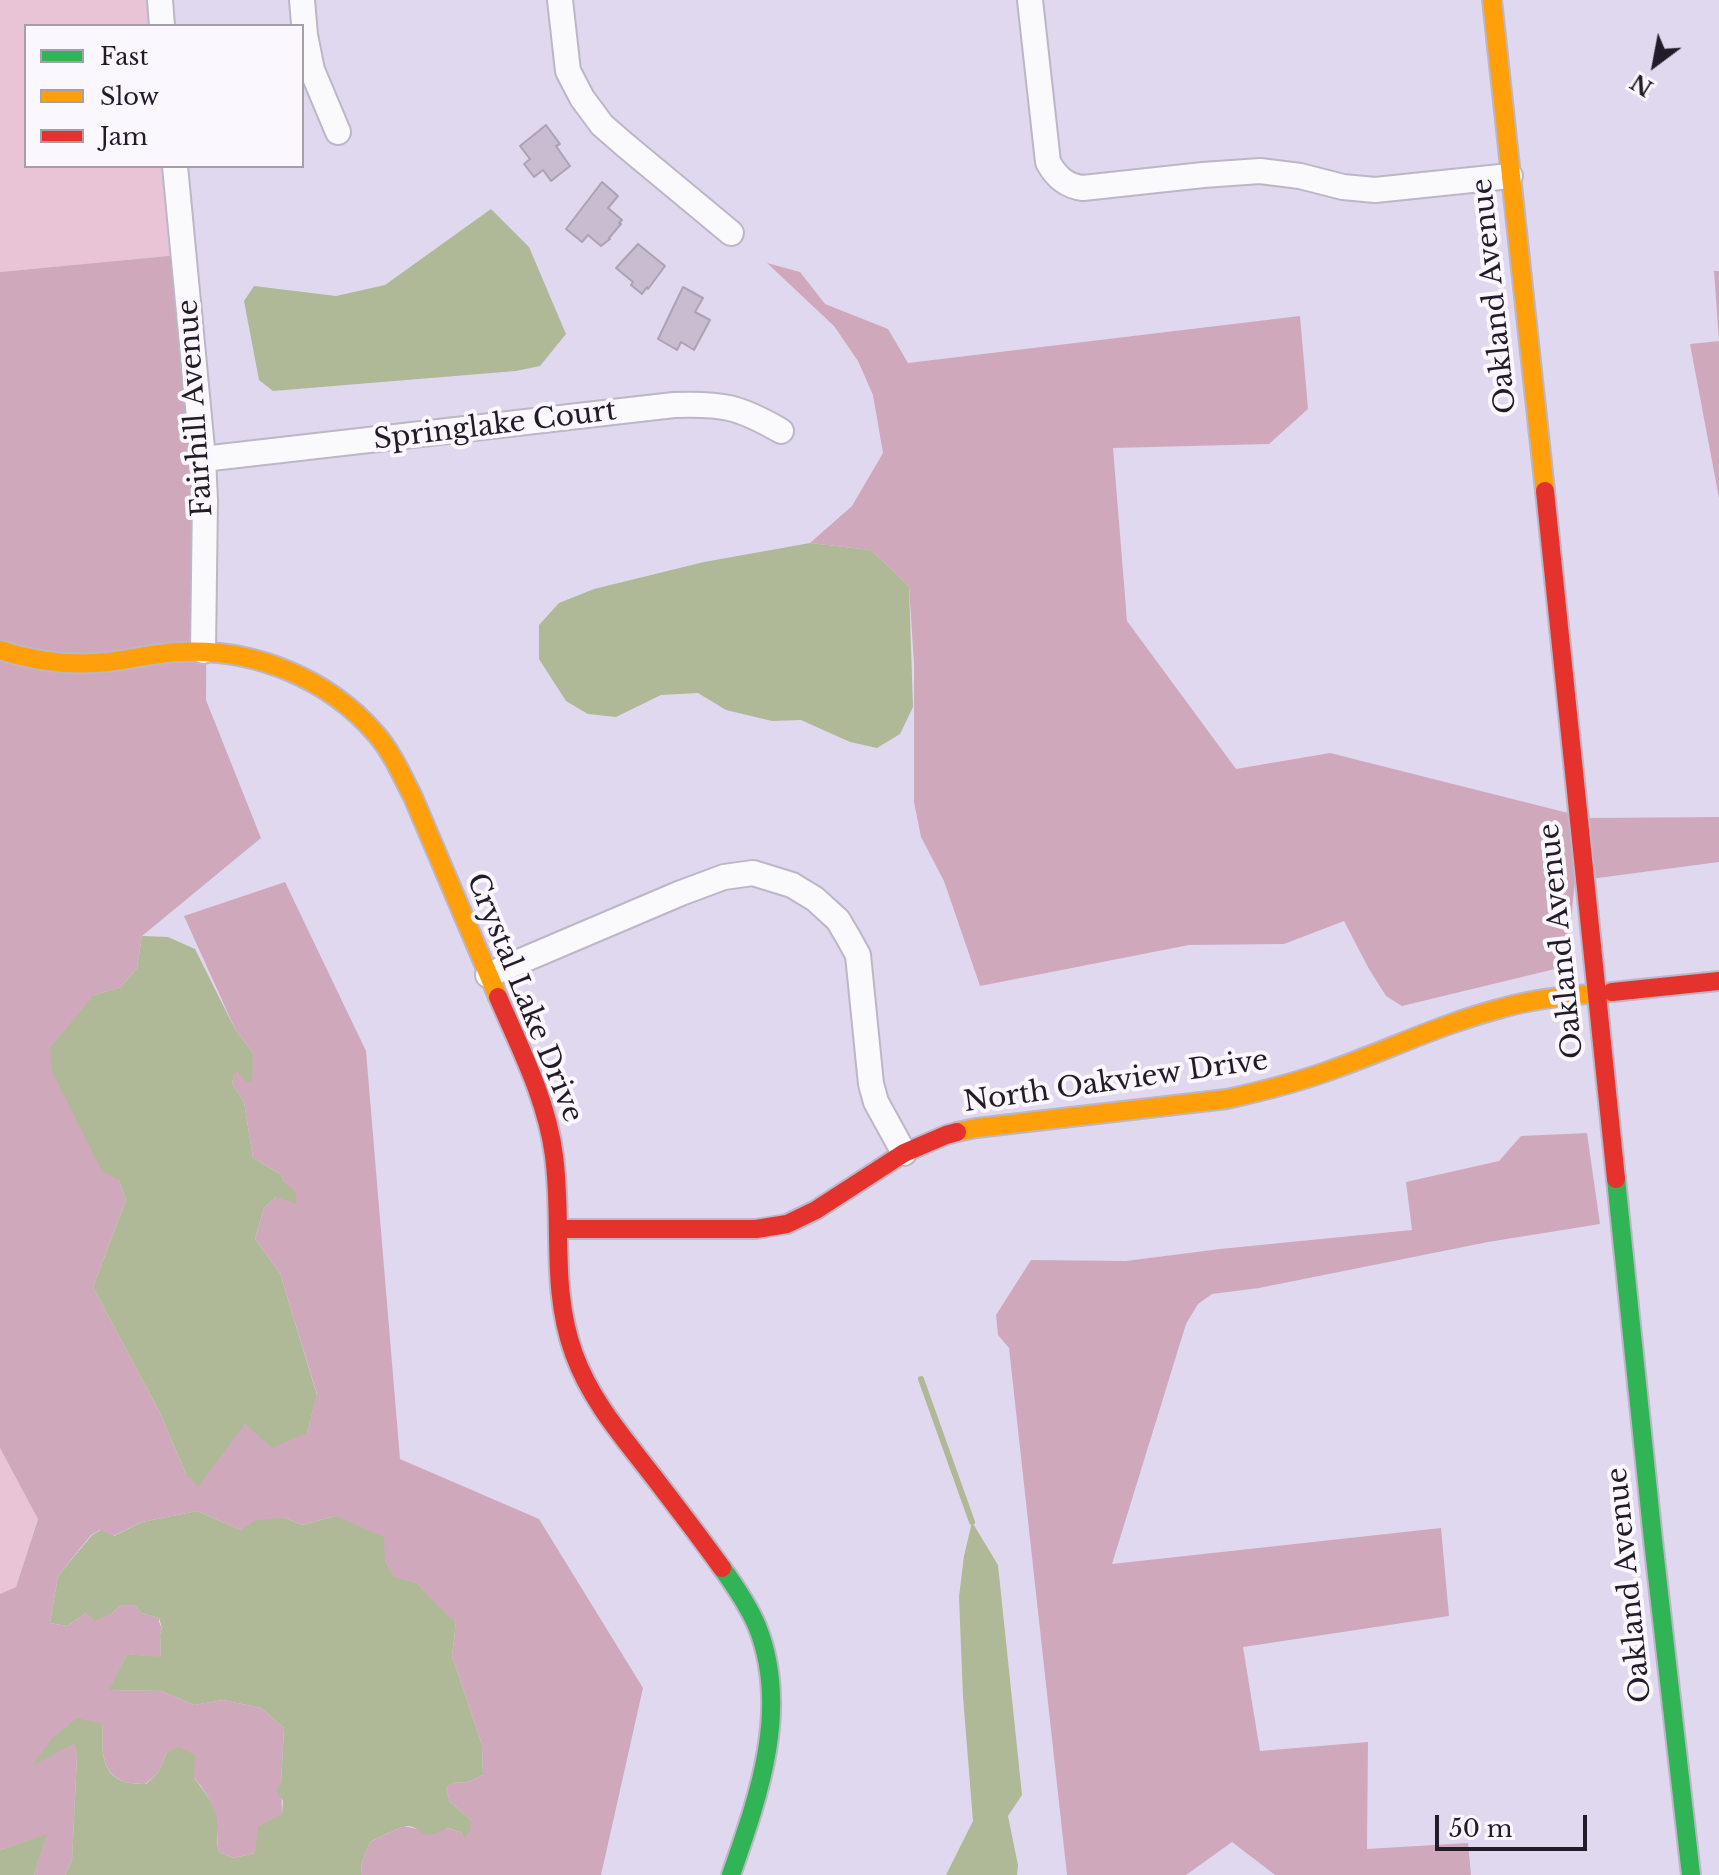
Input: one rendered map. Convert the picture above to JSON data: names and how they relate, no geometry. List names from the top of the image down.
{
  "streets": {
    "street": [
      "Oakland Avenue",
      "Fairhill Avenue",
      "Springlake Court",
      "Crystal Lake Drive",
      "North Oakview Drive"
    ]
  },
  "crossings": [
    ["Oakland Avenue", "North Oakview Drive"],
    ["Fairhill Avenue", "Springlake Court"],
    ["Fairhill Avenue", "Crystal Lake Drive"],
    ["Crystal Lake Drive", "North Oakview Drive"]
  ],
  "legend": ["Fast", "Slow", "Jam"],
  "scale_bar": "50 m",
  "north": "bottom left"
}
